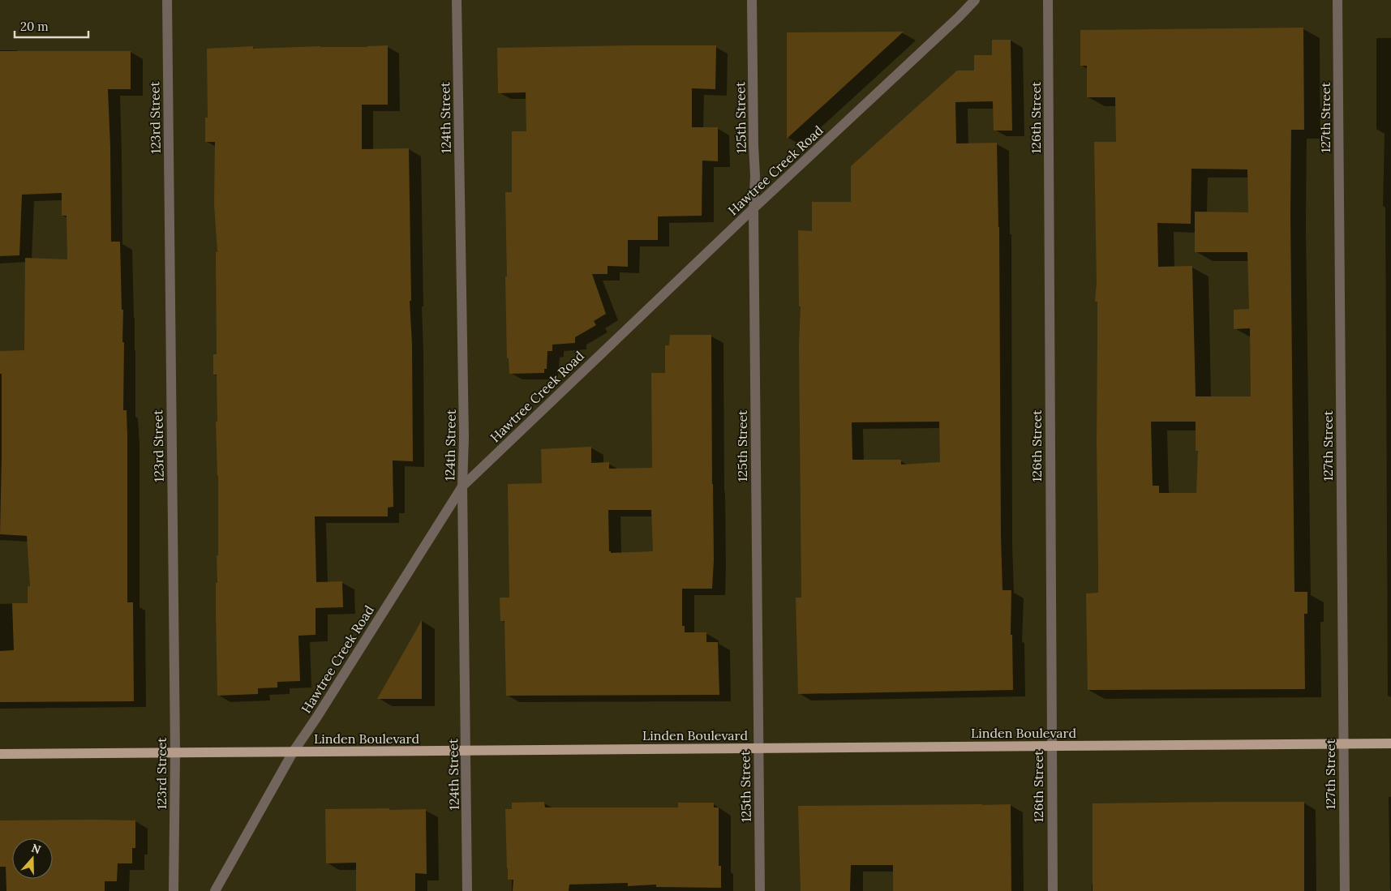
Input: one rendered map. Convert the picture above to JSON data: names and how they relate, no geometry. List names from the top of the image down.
{
  "streets": {
    "main road": ["Linden Boulevard"],
    "street": [
      "123rd Street",
      "124th Street",
      "125th Street",
      "126th Street",
      "127th Street",
      "Hawtree Creek Road"
    ]
  },
  "crossings": [
    ["123rd Street", "Linden Boulevard"],
    ["124th Street", "Hawtree Creek Road"],
    ["124th Street", "Linden Boulevard"],
    ["125th Street", "Hawtree Creek Road"],
    ["125th Street", "Linden Boulevard"],
    ["126th Street", "Linden Boulevard"],
    ["127th Street", "Linden Boulevard"],
    ["Hawtree Creek Road", "Linden Boulevard"]
  ],
  "scale_bar": "20 m",
  "north": "top"
}
